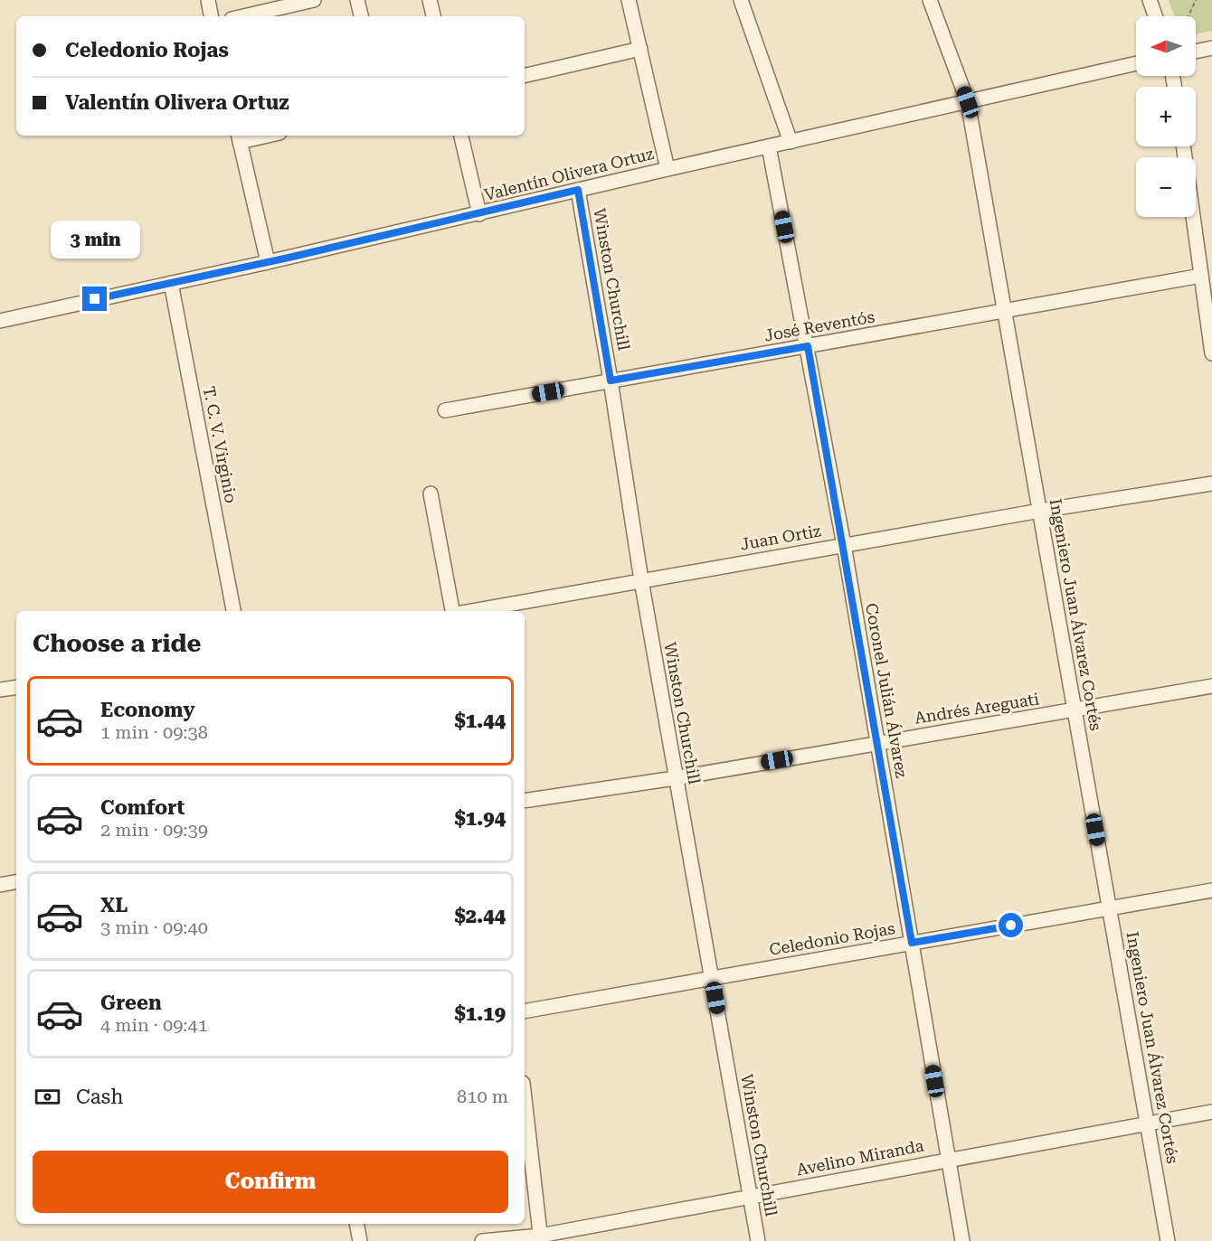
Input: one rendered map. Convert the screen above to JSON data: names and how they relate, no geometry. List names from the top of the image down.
{
  "streets": {
    "street": [
      "Valentín Olivera Ortuz",
      "Winston Churchill",
      "José Reventós",
      "T. C. V. Virginio",
      "Juan Ortiz",
      "Ingeniero Juan Álvarez Cortés",
      "Coronel Julián Álvarez",
      "Andrés Areguati",
      "Celedonio Rojas",
      "Avelino Miranda"
    ]
  },
  "crossings": [
    ["Valentín Olivera Ortuz", "Winston Churchill"],
    ["Valentín Olivera Ortuz", "T. C. V. Virginio"],
    ["Valentín Olivera Ortuz", "Ingeniero Juan Álvarez Cortés"],
    ["Valentín Olivera Ortuz", "Coronel Julián Álvarez"],
    ["Winston Churchill", "José Reventós"],
    ["Winston Churchill", "Juan Ortiz"],
    ["Winston Churchill", "Andrés Areguati"],
    ["Winston Churchill", "Celedonio Rojas"],
    ["Winston Churchill", "Avelino Miranda"],
    ["José Reventós", "Ingeniero Juan Álvarez Cortés"],
    ["José Reventós", "Coronel Julián Álvarez"],
    ["Juan Ortiz", "Ingeniero Juan Álvarez Cortés"],
    ["Juan Ortiz", "Coronel Julián Álvarez"],
    ["Ingeniero Juan Álvarez Cortés", "Andrés Areguati"],
    ["Ingeniero Juan Álvarez Cortés", "Celedonio Rojas"],
    ["Ingeniero Juan Álvarez Cortés", "Avelino Miranda"],
    ["Coronel Julián Álvarez", "Andrés Areguati"],
    ["Coronel Julián Álvarez", "Celedonio Rojas"],
    ["Coronel Julián Álvarez", "Avelino Miranda"]
  ],
  "north": "left",
  "page": {
    "map_buttons": ["+", "−"],
    "banner": ["Celedonio Rojas", "Valentín Olivera Ortuz"],
    "bubble": "3 min",
    "heading": "Choose a ride",
    "list": [
      {
        "name": "Economy",
        "note": "1 min · 09:38",
        "value": "$1.44"
      },
      {
        "name": "Comfort",
        "note": "2 min · 09:39",
        "value": "$1.94"
      },
      {
        "name": "XL",
        "note": "3 min · 09:40",
        "value": "$2.44"
      },
      {
        "name": "Green",
        "note": "4 min · 09:41",
        "value": "$1.19"
      }
    ],
    "pay": ["Cash", "810 m"],
    "buttons": "Confirm"
  }
}
